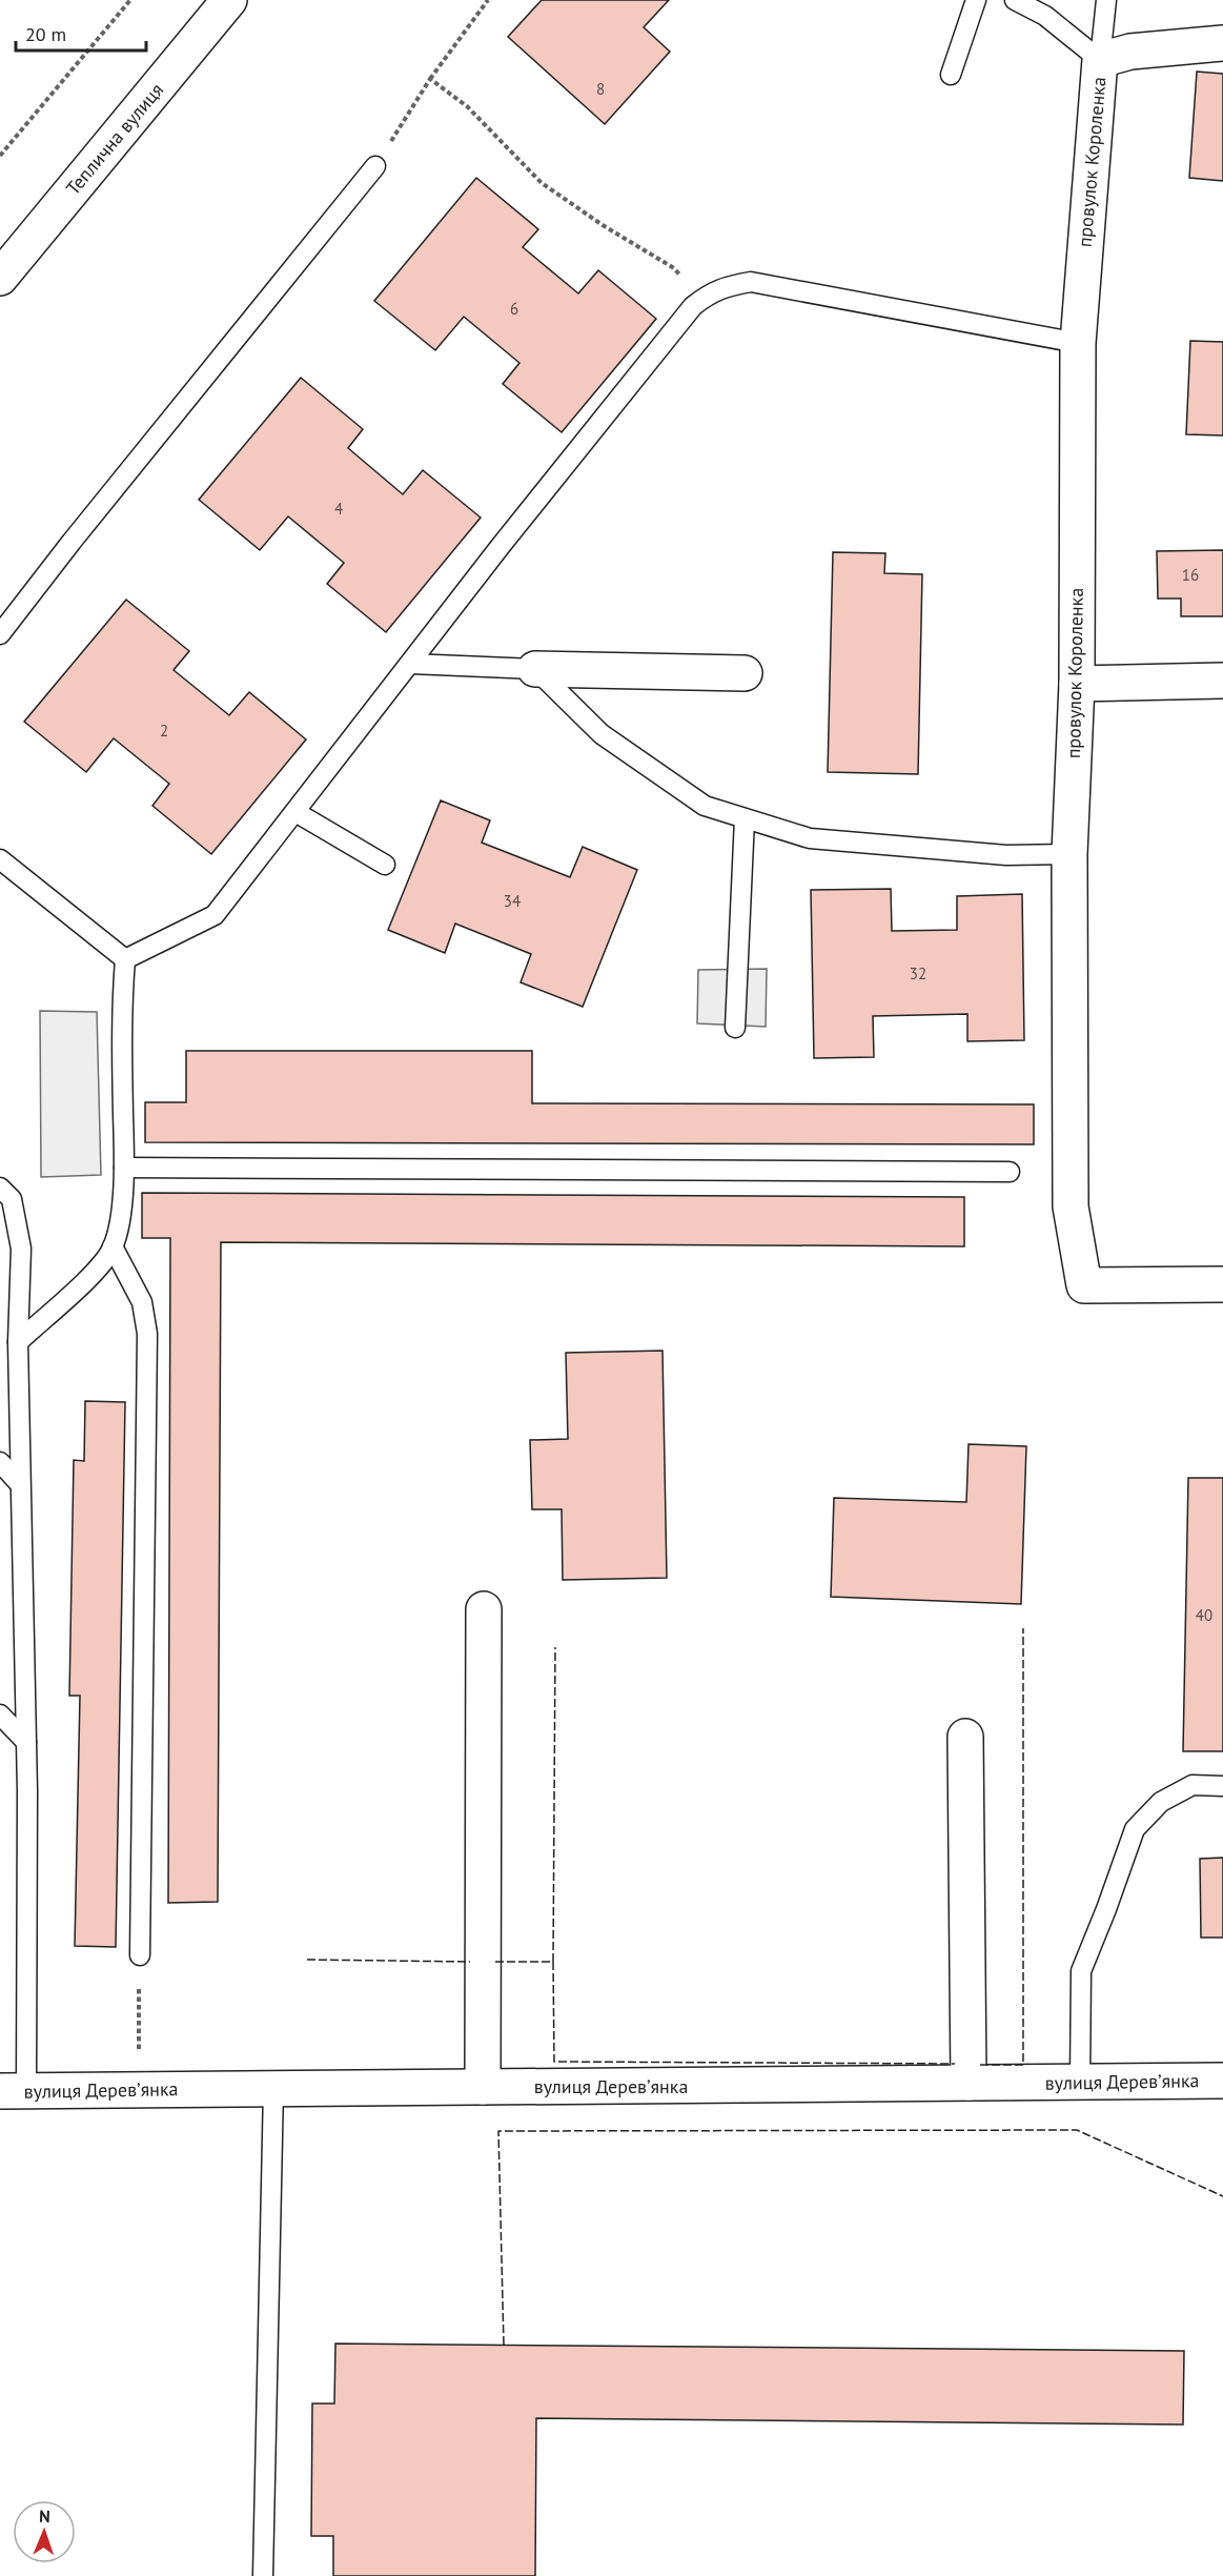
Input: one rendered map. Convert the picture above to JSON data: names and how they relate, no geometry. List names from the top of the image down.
{
  "streets": {
    "street": ["Теплична вулиця", "провулок Короленка", "вулиця Деревʼянка"]
  },
  "house_numbers": [
    "8",
    "6",
    "4",
    "16",
    "2",
    "34",
    "32",
    "40"
  ],
  "scale_bar": "20 m",
  "north": "top"
}
